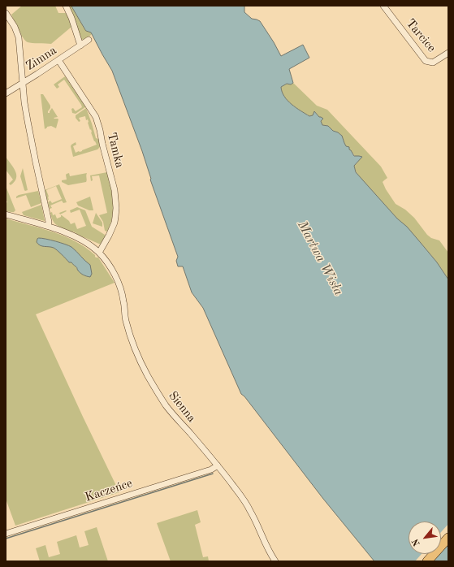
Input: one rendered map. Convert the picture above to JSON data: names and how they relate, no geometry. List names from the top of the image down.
{
  "streets": {
    "street": [
      "Tarcice",
      "Zimna",
      "Tamka",
      "Sienna",
      "Kaczeńce"
    ]
  },
  "crossings": [
    ["Zimna", "Tamka"],
    ["Tamka", "Sienna"],
    ["Sienna", "Kaczeńce"]
  ],
  "water": ["Martwa Wisła"],
  "north": "bottom left"
}
